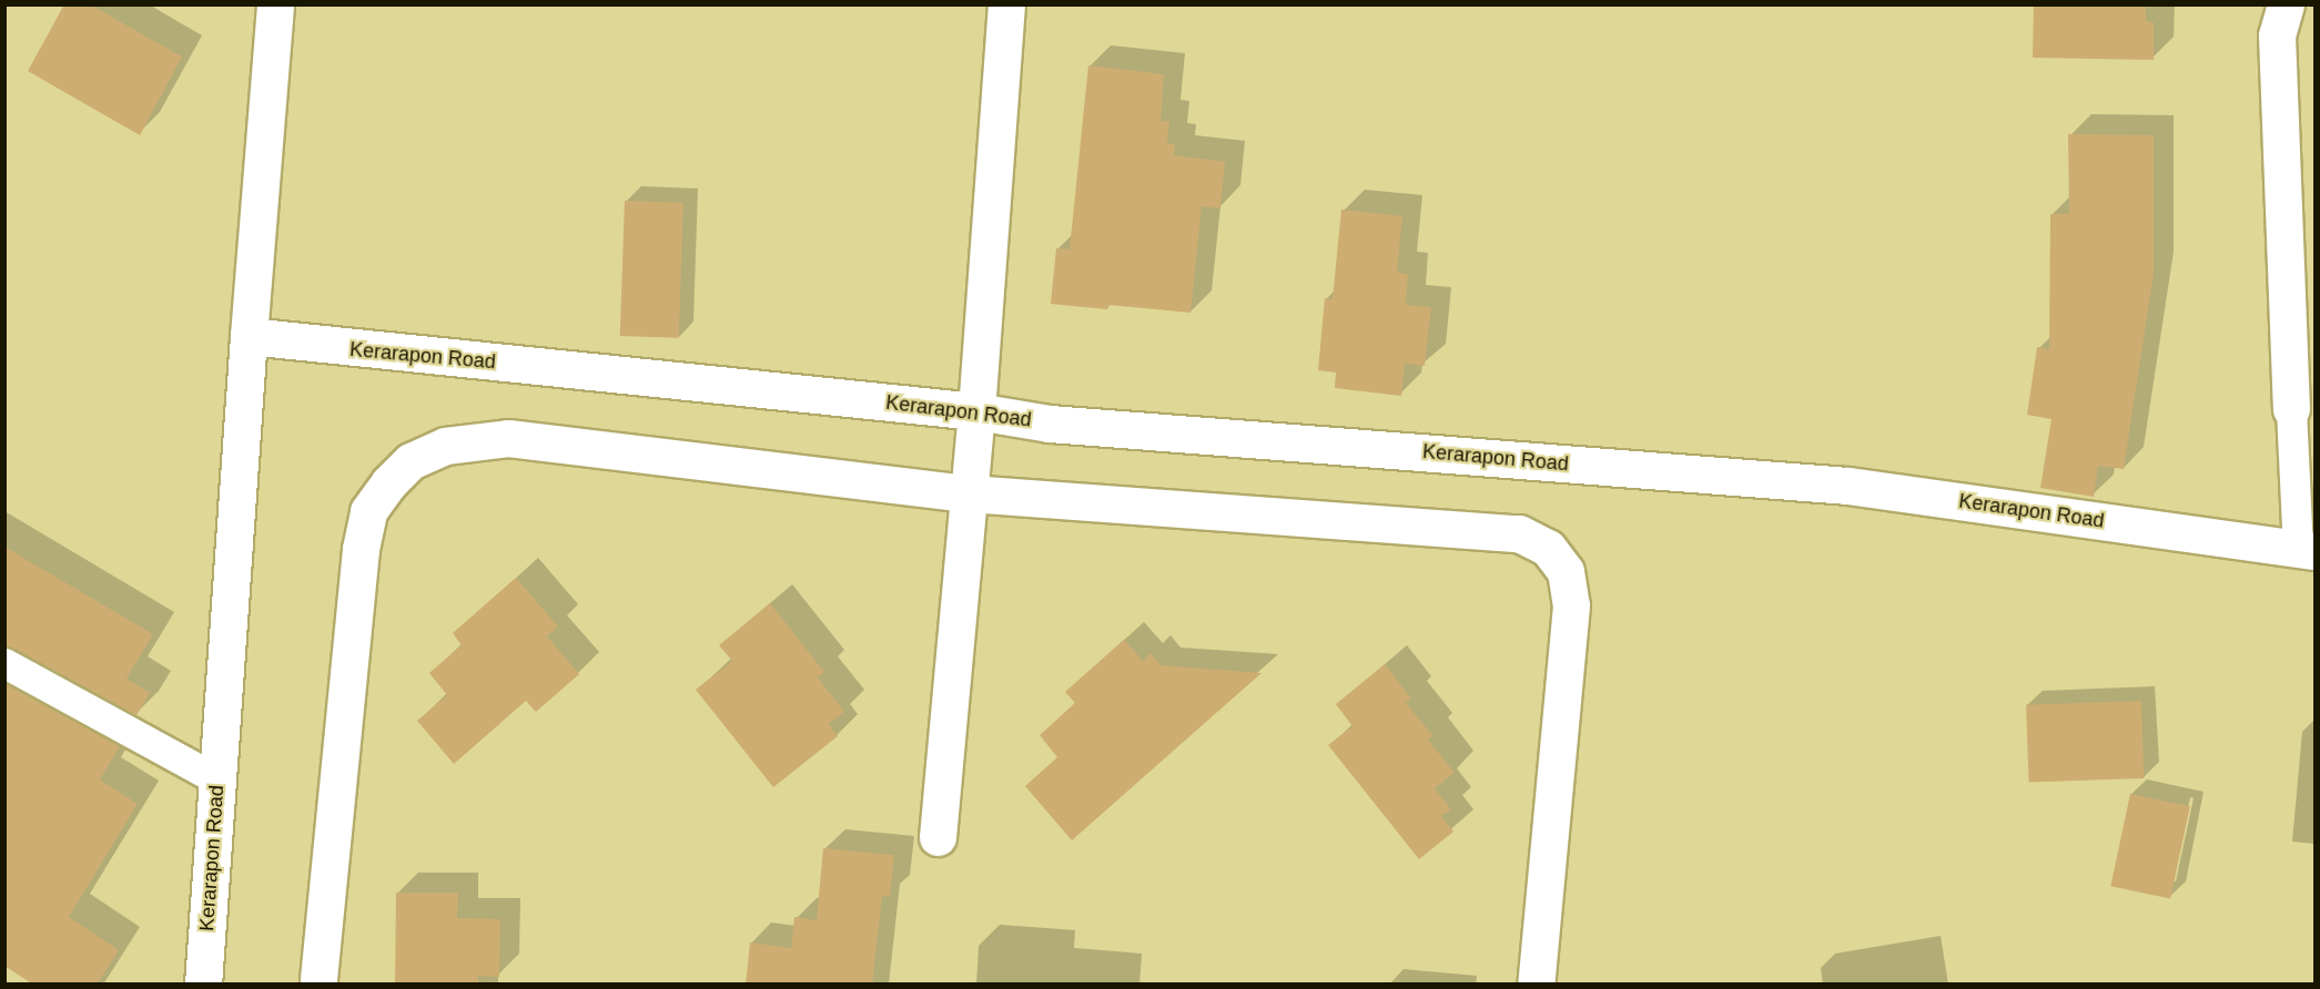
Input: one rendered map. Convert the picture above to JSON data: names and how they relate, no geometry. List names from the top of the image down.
{
  "streets": {
    "street": ["Kerarapon Road"]
  }
}
